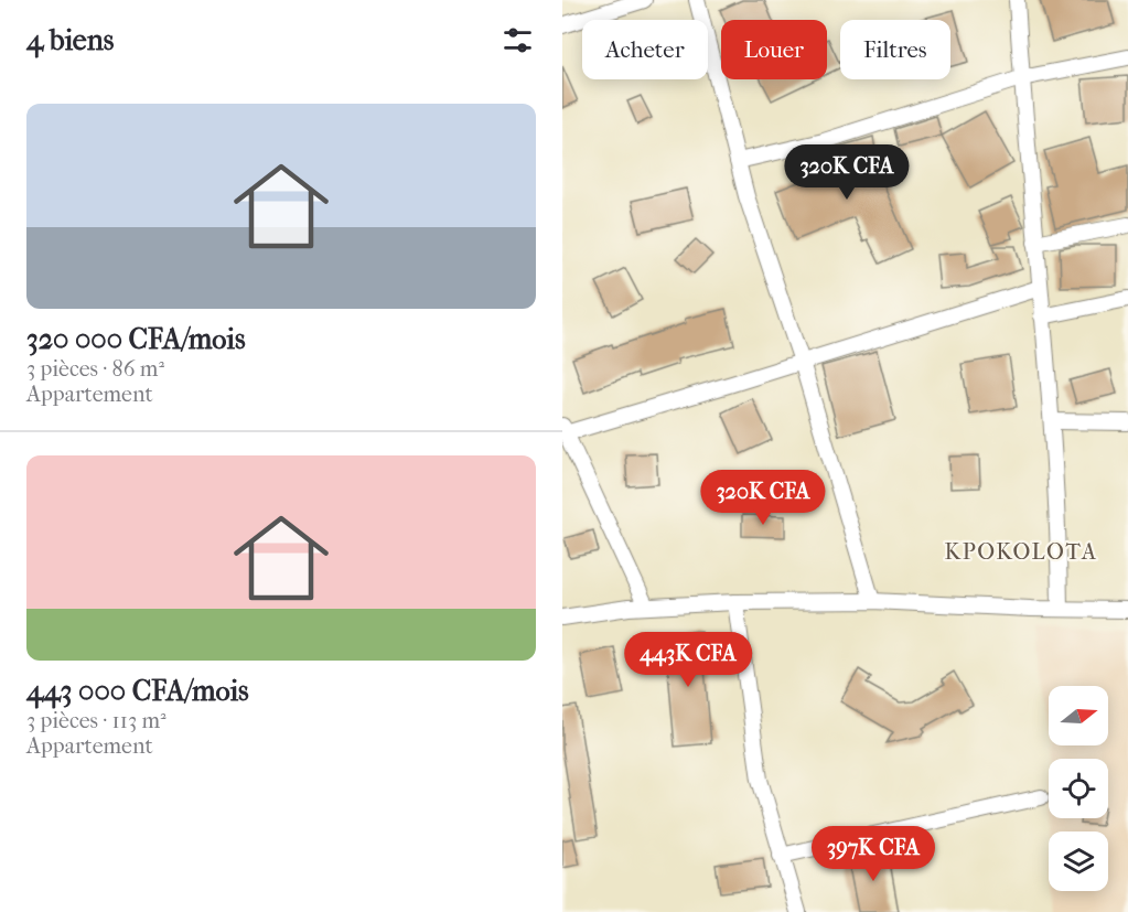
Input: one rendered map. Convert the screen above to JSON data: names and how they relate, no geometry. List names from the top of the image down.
{
  "districts": ["KPOKOLOTA"],
  "north": "right",
  "page": {
    "heading": "4 biens",
    "chip": ["Acheter", "Louer", "Filtres"],
    "list": [
      {
        "name": "320 000 CFA/mois",
        "note": "3 pièces · 86 m² · Appartement"
      },
      {
        "name": "443 000 CFA/mois",
        "note": "3 pièces · 113 m² · Appartement"
      }
    ],
    "price": [
      "320K CFA",
      "320K CFA",
      "443K CFA",
      "397K CFA"
    ]
  }
}
